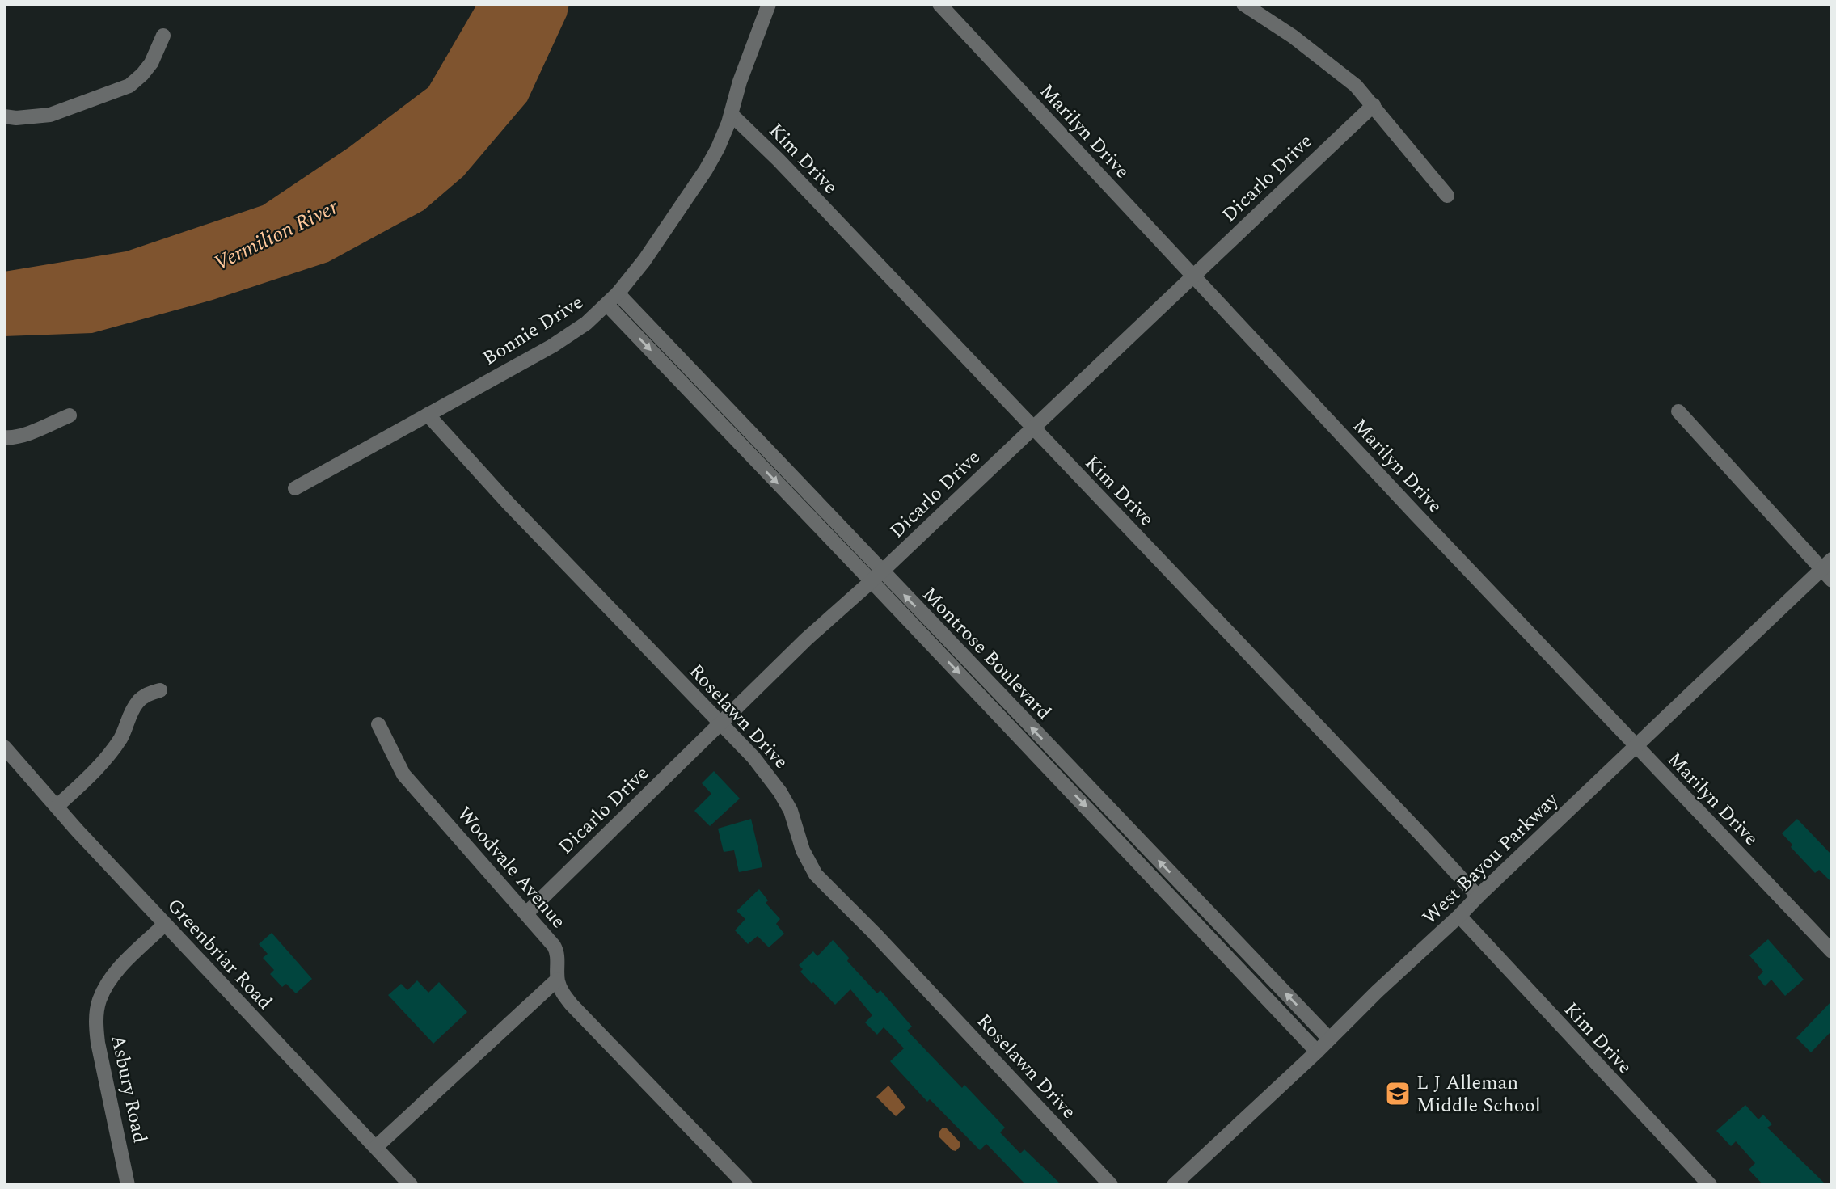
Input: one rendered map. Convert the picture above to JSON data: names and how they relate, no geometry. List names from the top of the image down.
{
  "streets": {
    "street": [
      "Marilyn Drive",
      "Kim Drive",
      "Dicarlo Drive",
      "Bonnie Drive",
      "Montrose Boulevard",
      "Roselawn Drive",
      "West Bayou Parkway",
      "Woodvale Avenue",
      "Greenbriar Road",
      "Asbury Road"
    ]
  },
  "crossings": [
    ["Marilyn Drive", "Dicarlo Drive"],
    ["Marilyn Drive", "West Bayou Parkway"],
    ["Kim Drive", "Dicarlo Drive"],
    ["Kim Drive", "Bonnie Drive"],
    ["Kim Drive", "West Bayou Parkway"],
    ["Dicarlo Drive", "Montrose Boulevard"],
    ["Dicarlo Drive", "Roselawn Drive"],
    ["Dicarlo Drive", "Woodvale Avenue"],
    ["Bonnie Drive", "Montrose Boulevard"],
    ["Bonnie Drive", "Roselawn Drive"],
    ["Montrose Boulevard", "West Bayou Parkway"],
    ["Greenbriar Road", "Asbury Road"]
  ],
  "water": ["Vermilion River"],
  "places": {
    "school or university": ["L J Alleman Middle School"]
  }
}
